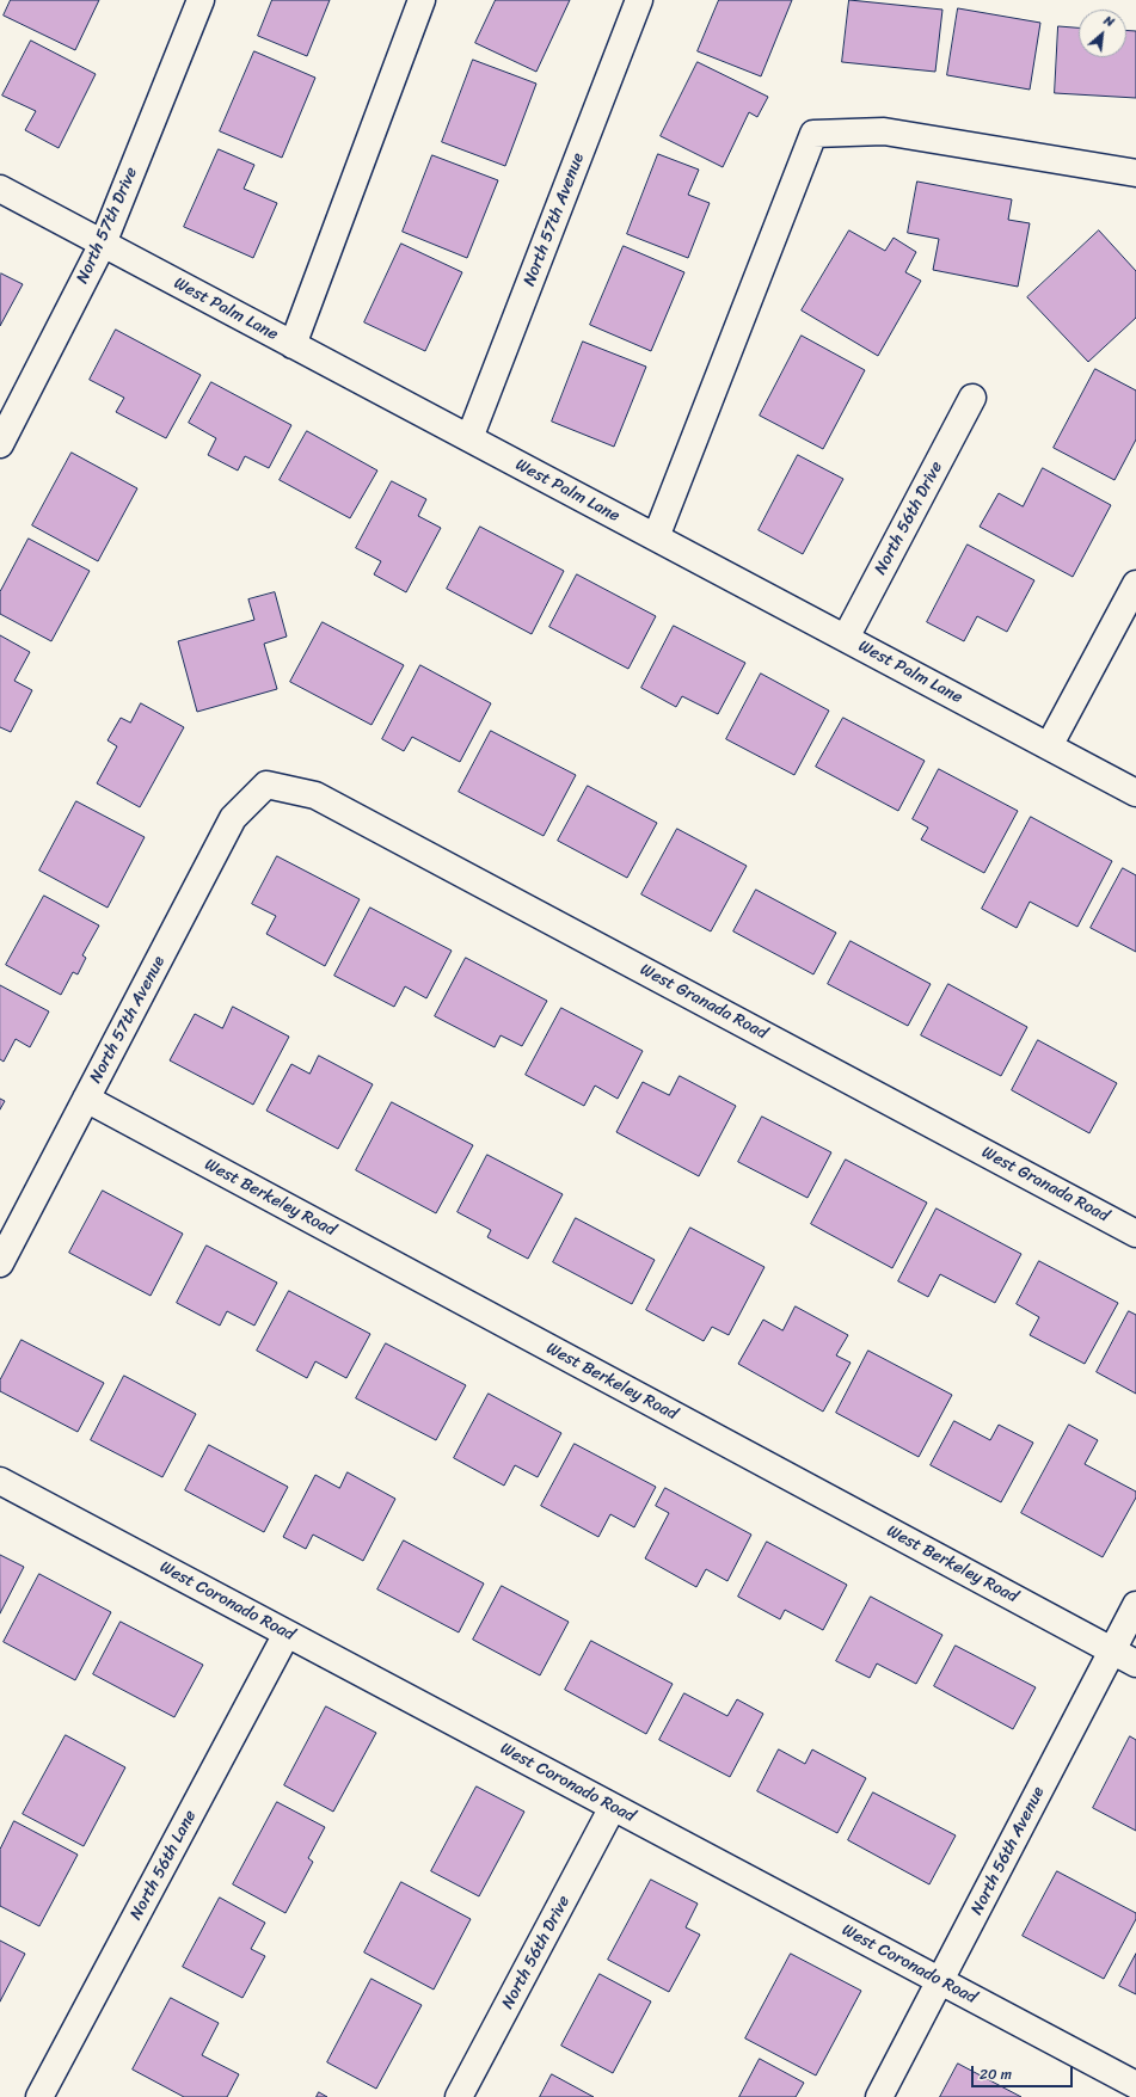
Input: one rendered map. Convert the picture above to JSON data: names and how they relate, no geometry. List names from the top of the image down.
{
  "streets": {
    "street": [
      "North 57th Avenue",
      "North 57th Drive",
      "West Palm Lane",
      "North 56th Drive",
      "West Granada Road",
      "West Berkeley Road",
      "West Coronado Road",
      "North 56th Avenue",
      "North 56th Lane"
    ]
  },
  "crossings": [
    ["North 57th Avenue", "West Palm Lane"],
    ["North 57th Avenue", "West Granada Road"],
    ["North 57th Avenue", "West Berkeley Road"],
    ["North 57th Drive", "West Palm Lane"],
    ["West Palm Lane", "North 56th Drive"],
    ["North 56th Drive", "West Coronado Road"],
    ["West Berkeley Road", "North 56th Avenue"],
    ["West Coronado Road", "North 56th Avenue"],
    ["West Coronado Road", "North 56th Lane"]
  ],
  "scale_bar": "20 m",
  "north": "top right"
}
